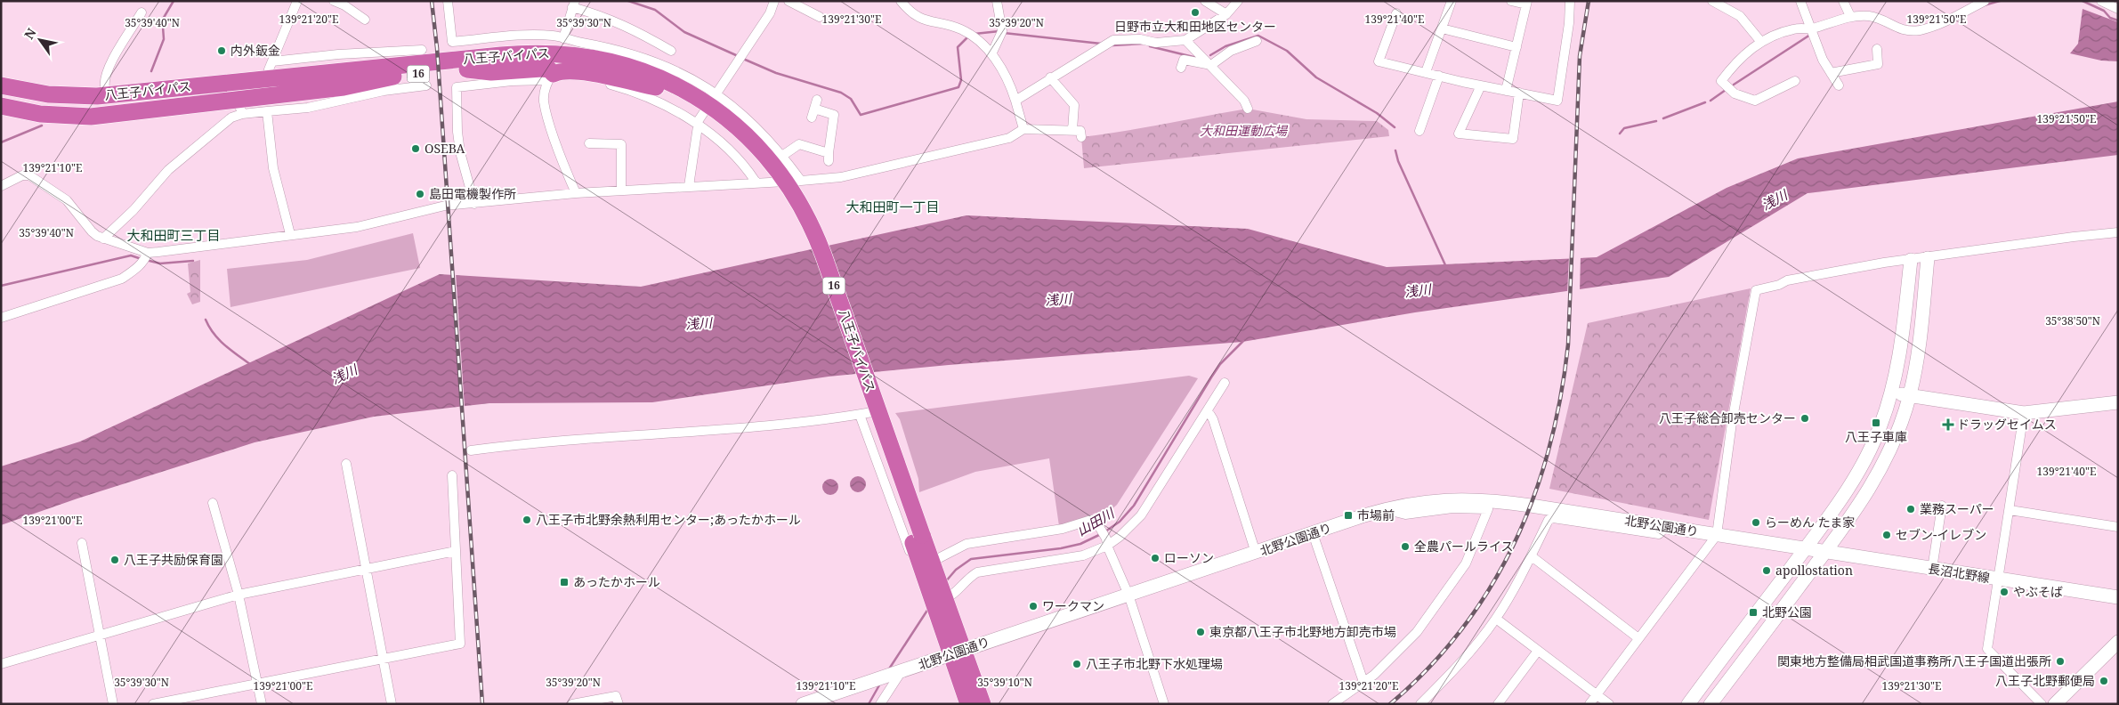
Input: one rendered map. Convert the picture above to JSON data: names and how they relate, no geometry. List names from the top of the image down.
{
  "streets": {
    "highway": ["八王子バイパス", "16"],
    "street": ["北野公園通り", "長沼北野線"]
  },
  "crossings": [
    ["八王子バイパス", "16"],
    ["八王子バイパス", "北野公園通り"],
    ["北野公園通り", "長沼北野線"]
  ],
  "districts": ["大和田町一丁目", "大和田町三丁目"],
  "water": ["浅川", "山田川"],
  "parks": ["大和田運動広場"],
  "places": {
    "other": [
      "日野市立大和田地区センター",
      "内外鈑金",
      "OSEBA",
      "島田電機製作所",
      "八王子総合卸売センター",
      "業務スーパー",
      "八王子市北野余熱利用センター;あったかホール",
      "らーめん たま家",
      "セブン-イレブン",
      "全農パールライス",
      "ローソン",
      "八王子共励保育園",
      "apollostation",
      "やぶそば",
      "ワークマン",
      "東京都八王子市北野地方卸売市場",
      "関東地方整備局相武国道事務所八王子国道出張所",
      "八王子市北野下水処理場",
      "八王子北野郵便局"
    ],
    "transit": [
      "八王子車庫",
      "市場前",
      "あったかホール",
      "北野公園"
    ],
    "health": ["ドラッグセイムス"]
  },
  "north": "top left",
  "coordinates": [
    "139°21'50\"E",
    "139°21'20\"E",
    "139°21'30\"E",
    "139°21'40\"E",
    "35°39'40\"N",
    "35°39'30\"N",
    "35°39'20\"N",
    "139°21'10\"E",
    "35°38'50\"N",
    "139°21'00\"E",
    "35°39'10\"N"
  ]
}
